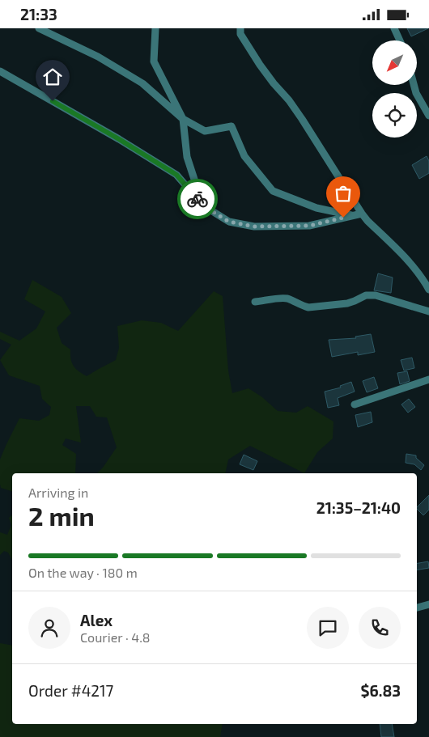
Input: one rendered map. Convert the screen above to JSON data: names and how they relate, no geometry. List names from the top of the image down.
{
  "north": "bottom left",
  "page": {
    "status": "21:33",
    "heading": ["2 min", "Arriving in", "21:35–21:40"],
    "panel": [
      "Alex",
      "Courier · 4.8",
      "Order #4217",
      "$6.83"
    ],
    "bar": "On the way · 180 m"
  }
}
